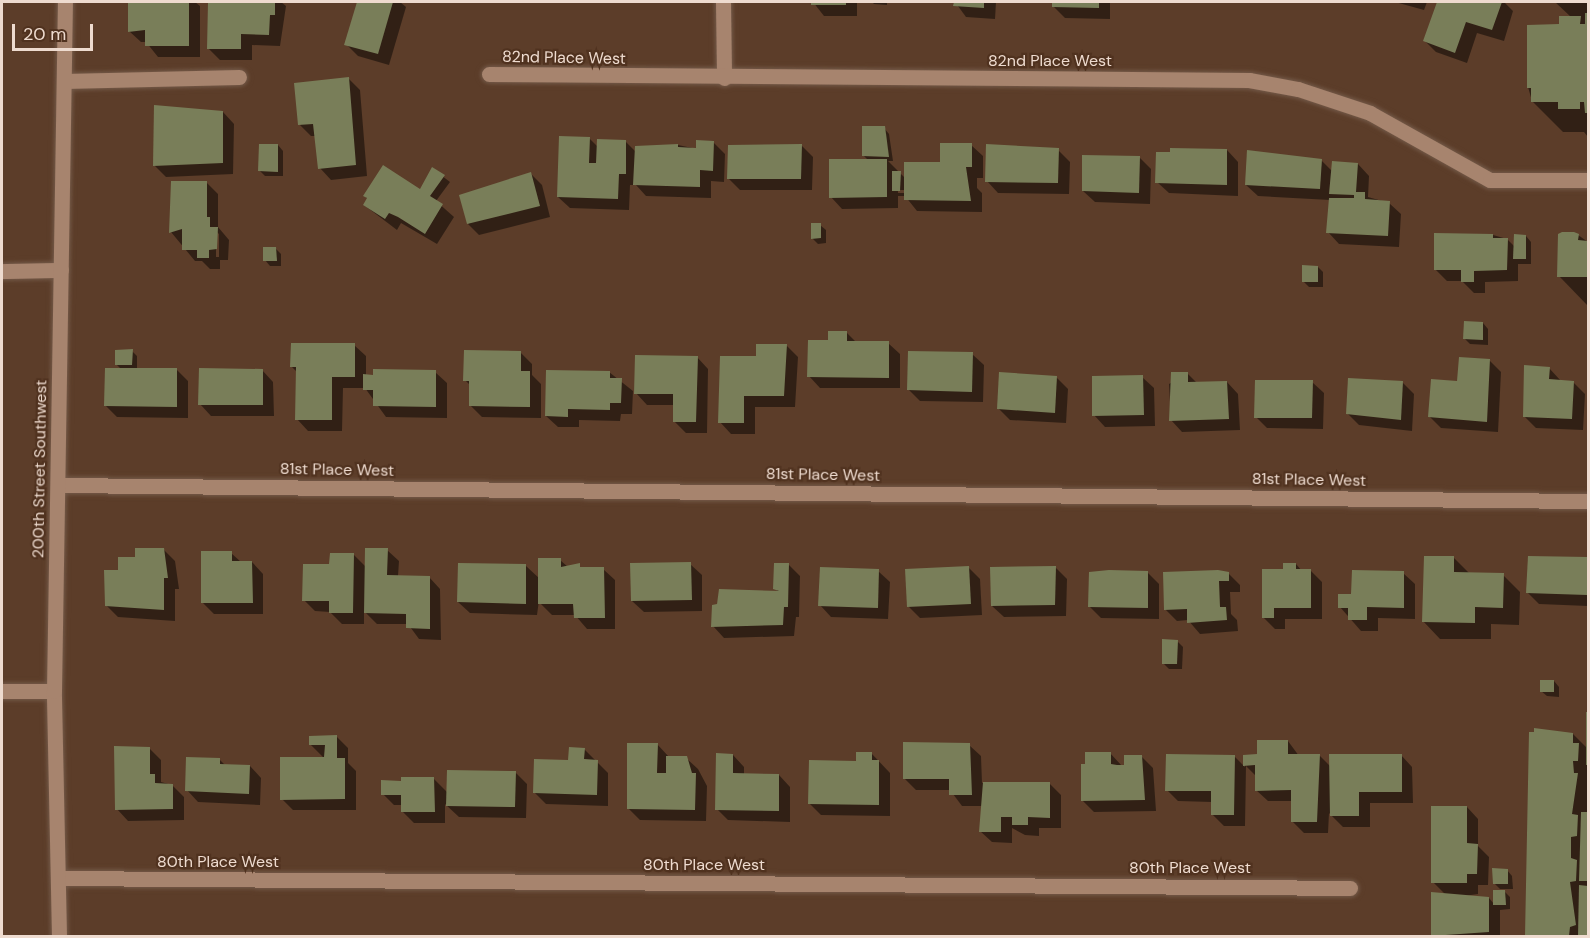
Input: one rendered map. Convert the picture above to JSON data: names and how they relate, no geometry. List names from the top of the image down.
{
  "streets": {
    "street": [
      "82nd Place West",
      "200th Street Southwest",
      "81st Place West",
      "80th Place West"
    ]
  },
  "crossings": [
    ["200th Street Southwest", "81st Place West"],
    ["200th Street Southwest", "80th Place West"]
  ],
  "scale_bar": "20 m"
}
